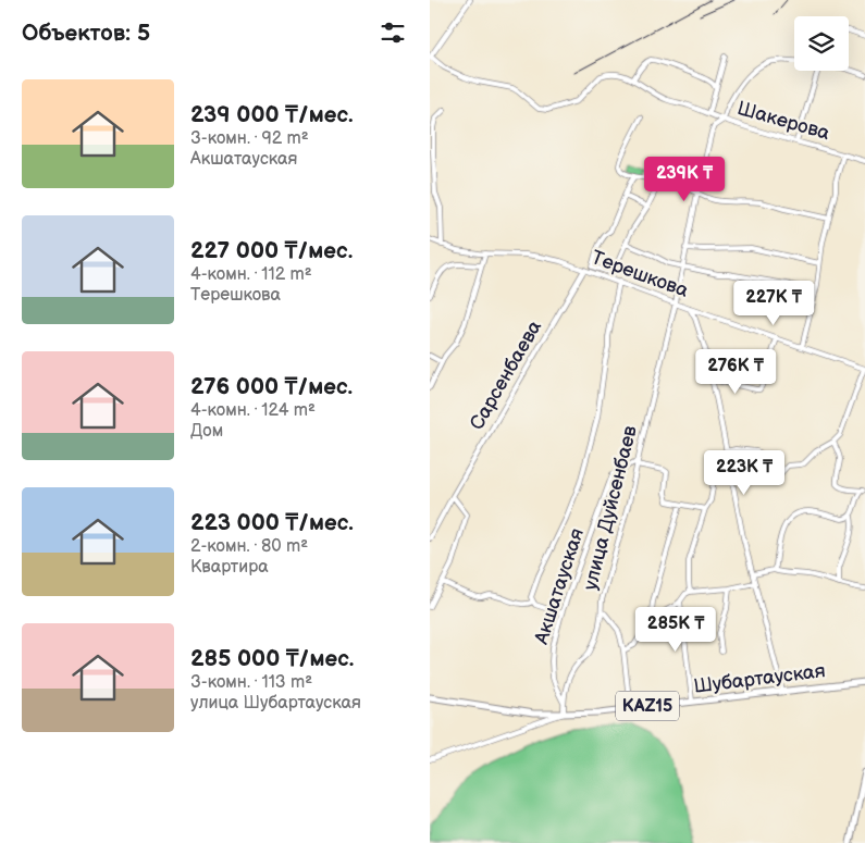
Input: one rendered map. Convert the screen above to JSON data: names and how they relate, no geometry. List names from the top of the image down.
{
  "streets": {
    "main road": ["Шубартауская", "KAZ15"],
    "street": [
      "Шакерова",
      "Терешкова",
      "Сарсенбаева",
      "улица Дуйсенбаев",
      "Акшатауская"
    ]
  },
  "crossings": [
    ["Терешкова", "Сарсенбаева"],
    ["Терешкова", "улица Дуйсенбаев"],
    ["улица Дуйсенбаев", "Акшатауская"],
    ["улица Дуйсенбаев", "Шубартауская"]
  ],
  "page": {
    "heading": "Объектов: 5",
    "list": [
      {
        "name": "239 000 ₸/мес.",
        "note": "3-комн. · 92 m² · Акшатауская"
      },
      {
        "name": "227 000 ₸/мес.",
        "note": "4-комн. · 112 m² · Терешкова"
      },
      {
        "name": "276 000 ₸/мес.",
        "note": "4-комн. · 124 m² · Дом"
      },
      {
        "name": "223 000 ₸/мес.",
        "note": "2-комн. · 80 m² · Квартира"
      },
      {
        "name": "285 000 ₸/мес.",
        "note": "3-комн. · 113 m² · улица Шубартауская"
      }
    ],
    "price": [
      "239K ₸",
      "227K ₸",
      "276K ₸",
      "223K ₸",
      "285K ₸"
    ]
  }
}
